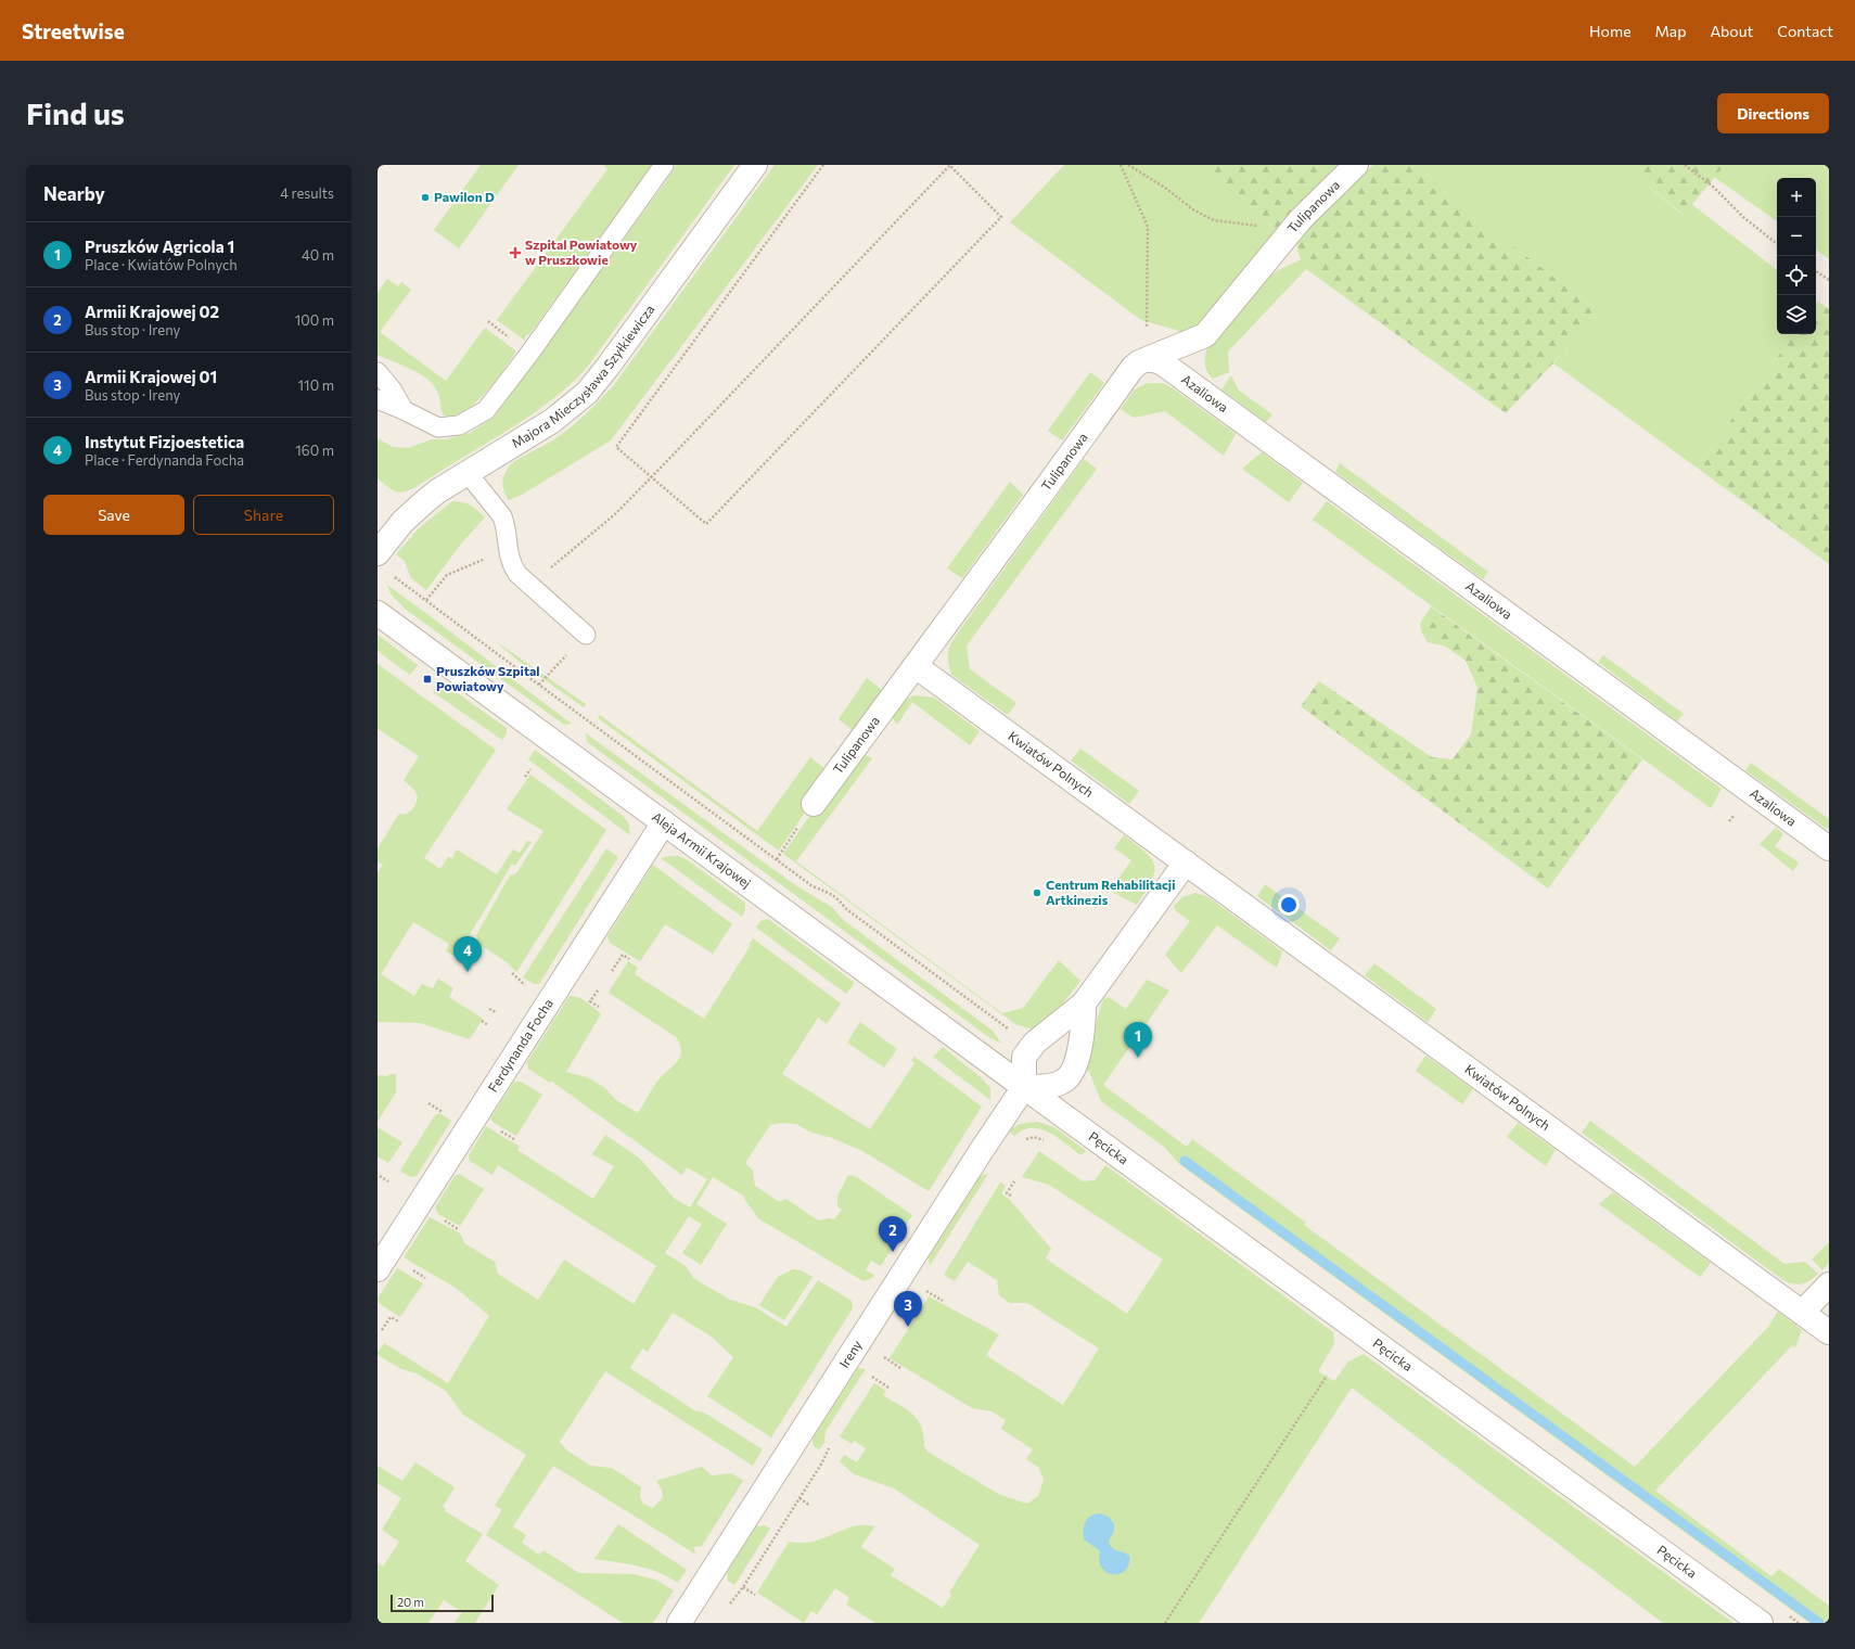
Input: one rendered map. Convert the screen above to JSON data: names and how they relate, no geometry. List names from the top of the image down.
{
  "streets": {
    "street": [
      "Tulipanowa",
      "Majora Mieczysława Szyłkiewicza",
      "Azaliowa",
      "Kwiatów Polnych",
      "Aleja Armii Krajowej",
      "Ferdynanda Focha",
      "Pęcicka",
      "Ireny"
    ]
  },
  "crossings": [
    ["Tulipanowa", "Azaliowa"],
    ["Tulipanowa", "Kwiatów Polnych"],
    ["Aleja Armii Krajowej", "Ferdynanda Focha"],
    ["Aleja Armii Krajowej", "Pęcicka"],
    ["Aleja Armii Krajowej", "Ireny"],
    ["Pęcicka", "Ireny"]
  ],
  "places": {
    "other": ["Pawilon D", "Centrum Rehabilitacji Artkinezis"],
    "health": ["Szpital Powiatowy w Pruszkowie"],
    "transit": ["Pruszków Szpital Powiatowy"]
  },
  "scale_bar": "20 m",
  "page": {
    "header": "Streetwise",
    "nav": [
      "Home",
      "Map",
      "About",
      "Contact"
    ],
    "buttons": [
      "Directions",
      ["Save", "Share"]
    ],
    "title": "Find us",
    "heading": ["Nearby", "4 results"],
    "map_buttons": ["+", "−"],
    "list": [
      {
        "mark": "1",
        "name": "Pruszków Agricola 1",
        "note": "Place · Kwiatów Polnych",
        "value": "40 m"
      },
      {
        "mark": "2",
        "name": "Armii Krajowej 02",
        "note": "Bus stop · Ireny",
        "value": "100 m"
      },
      {
        "mark": "3",
        "name": "Armii Krajowej 01",
        "note": "Bus stop · Ireny",
        "value": "110 m"
      },
      {
        "mark": "4",
        "name": "Instytut Fizjoestetica",
        "note": "Place · Ferdynanda Focha",
        "value": "160 m"
      }
    ],
    "pins": [
      "4",
      "1",
      "2",
      "3"
    ],
    "scale": "20 m"
  }
}
